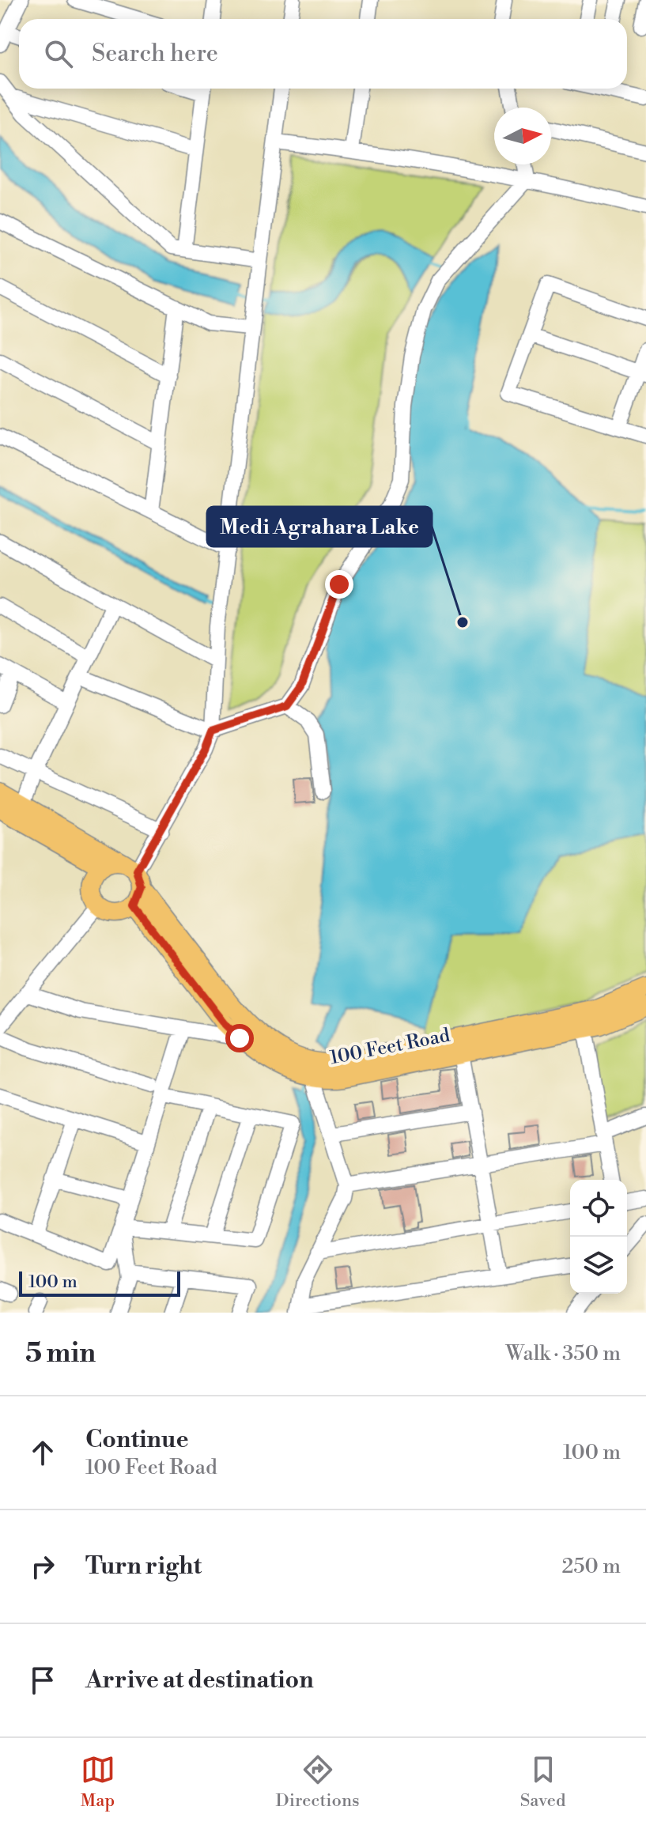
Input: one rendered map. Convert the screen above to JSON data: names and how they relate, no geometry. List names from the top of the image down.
{
  "streets": {
    "main road": ["100 Feet Road"]
  },
  "places": ["Medi Agrahara Lake"],
  "scale_bar": "100 m",
  "north": "right",
  "page": {
    "search": "Search here",
    "scale": "100 m",
    "heading": ["5 min", "Walk · 350 m"],
    "list": [
      ["Continue", "100 Feet Road", "100 m"],
      ["Turn right", "250 m"],
      "Arrive at destination"
    ],
    "nav": ["Map", "Directions", "Saved"]
  }
}
